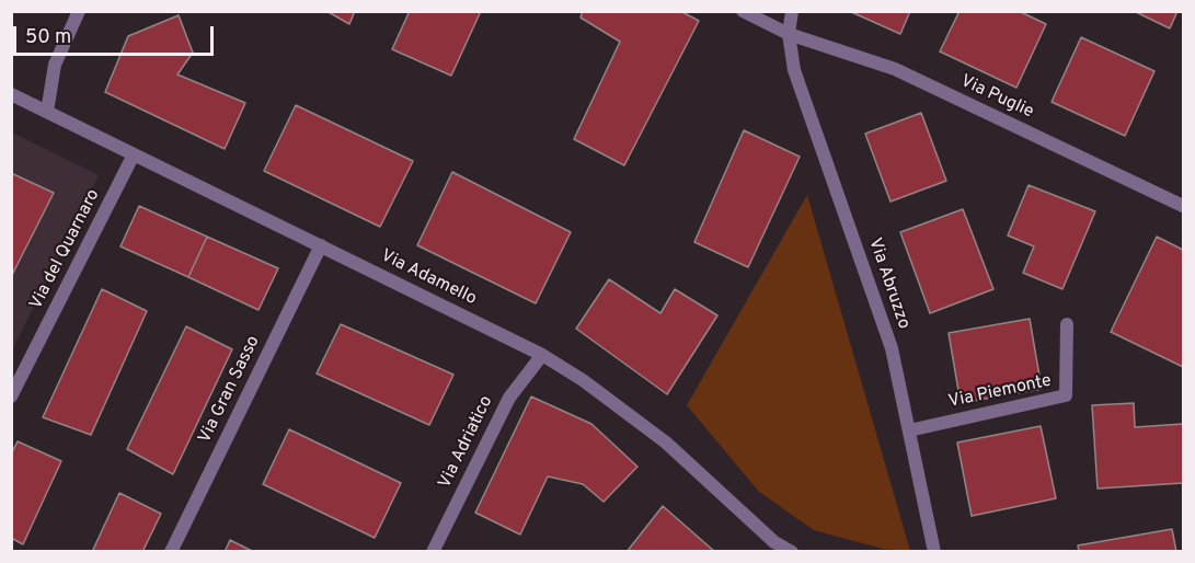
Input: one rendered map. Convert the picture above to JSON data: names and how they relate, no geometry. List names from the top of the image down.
{
  "streets": {
    "street": [
      "Via Puglie",
      "Via del Quarnaro",
      "Via Adamello",
      "Via Abruzzo",
      "Via Gran Sasso",
      "Via Piemonte",
      "Via Adriatico"
    ]
  },
  "crossings": [
    ["Via Puglie", "Via Abruzzo"],
    ["Via del Quarnaro", "Via Adamello"],
    ["Via Adamello", "Via Gran Sasso"],
    ["Via Adamello", "Via Adriatico"],
    ["Via Abruzzo", "Via Piemonte"]
  ],
  "scale_bar": "50 m"
}
